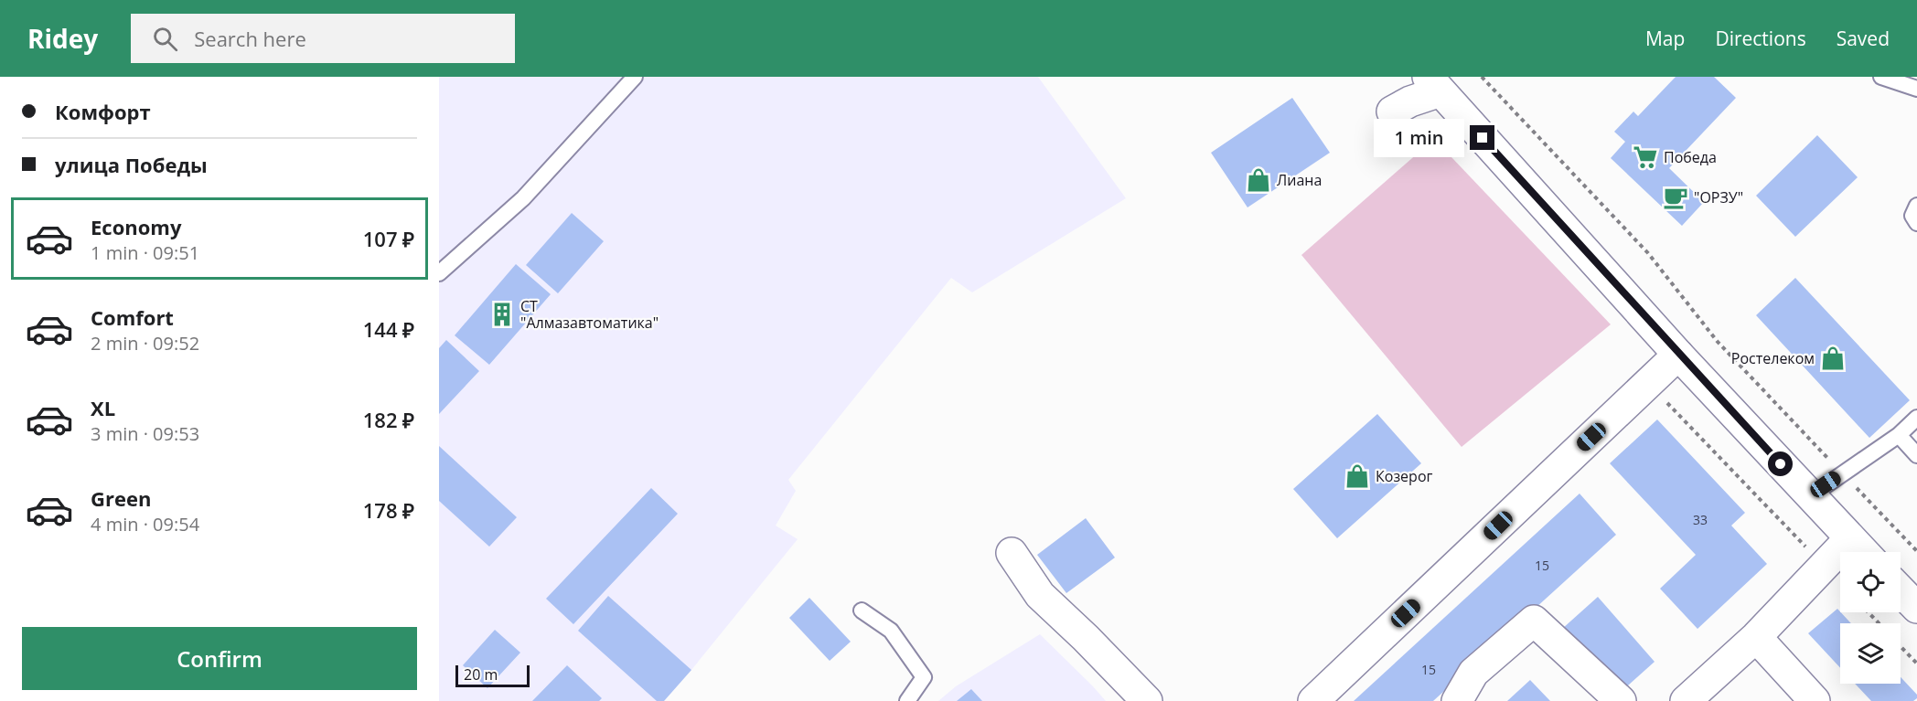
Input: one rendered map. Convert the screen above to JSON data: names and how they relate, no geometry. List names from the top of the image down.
{
  "places": {
    "supermarket": ["Победа"],
    "shop": ["Лиана", "Ростелеком", "Козерог"],
    "cafe": ["\"ОРЗУ\""],
    "building": ["СТ \"Алмазавтоматика\""]
  },
  "house_numbers": ["33", "15", "15"],
  "scale_bar": "20 m",
  "page": {
    "header": "Ridey",
    "search": "Search here",
    "nav": ["Map", "Directions", "Saved"],
    "banner": ["Комфорт", "улица Победы"],
    "bubble": "1 min",
    "list": [
      {
        "name": "Economy",
        "note": "1 min · 09:51",
        "value": "107 ₽"
      },
      {
        "name": "Comfort",
        "note": "2 min · 09:52",
        "value": "144 ₽"
      },
      {
        "name": "XL",
        "note": "3 min · 09:53",
        "value": "182 ₽"
      },
      {
        "name": "Green",
        "note": "4 min · 09:54",
        "value": "178 ₽"
      }
    ],
    "buttons": "Confirm",
    "scale": "20 m"
  }
}
